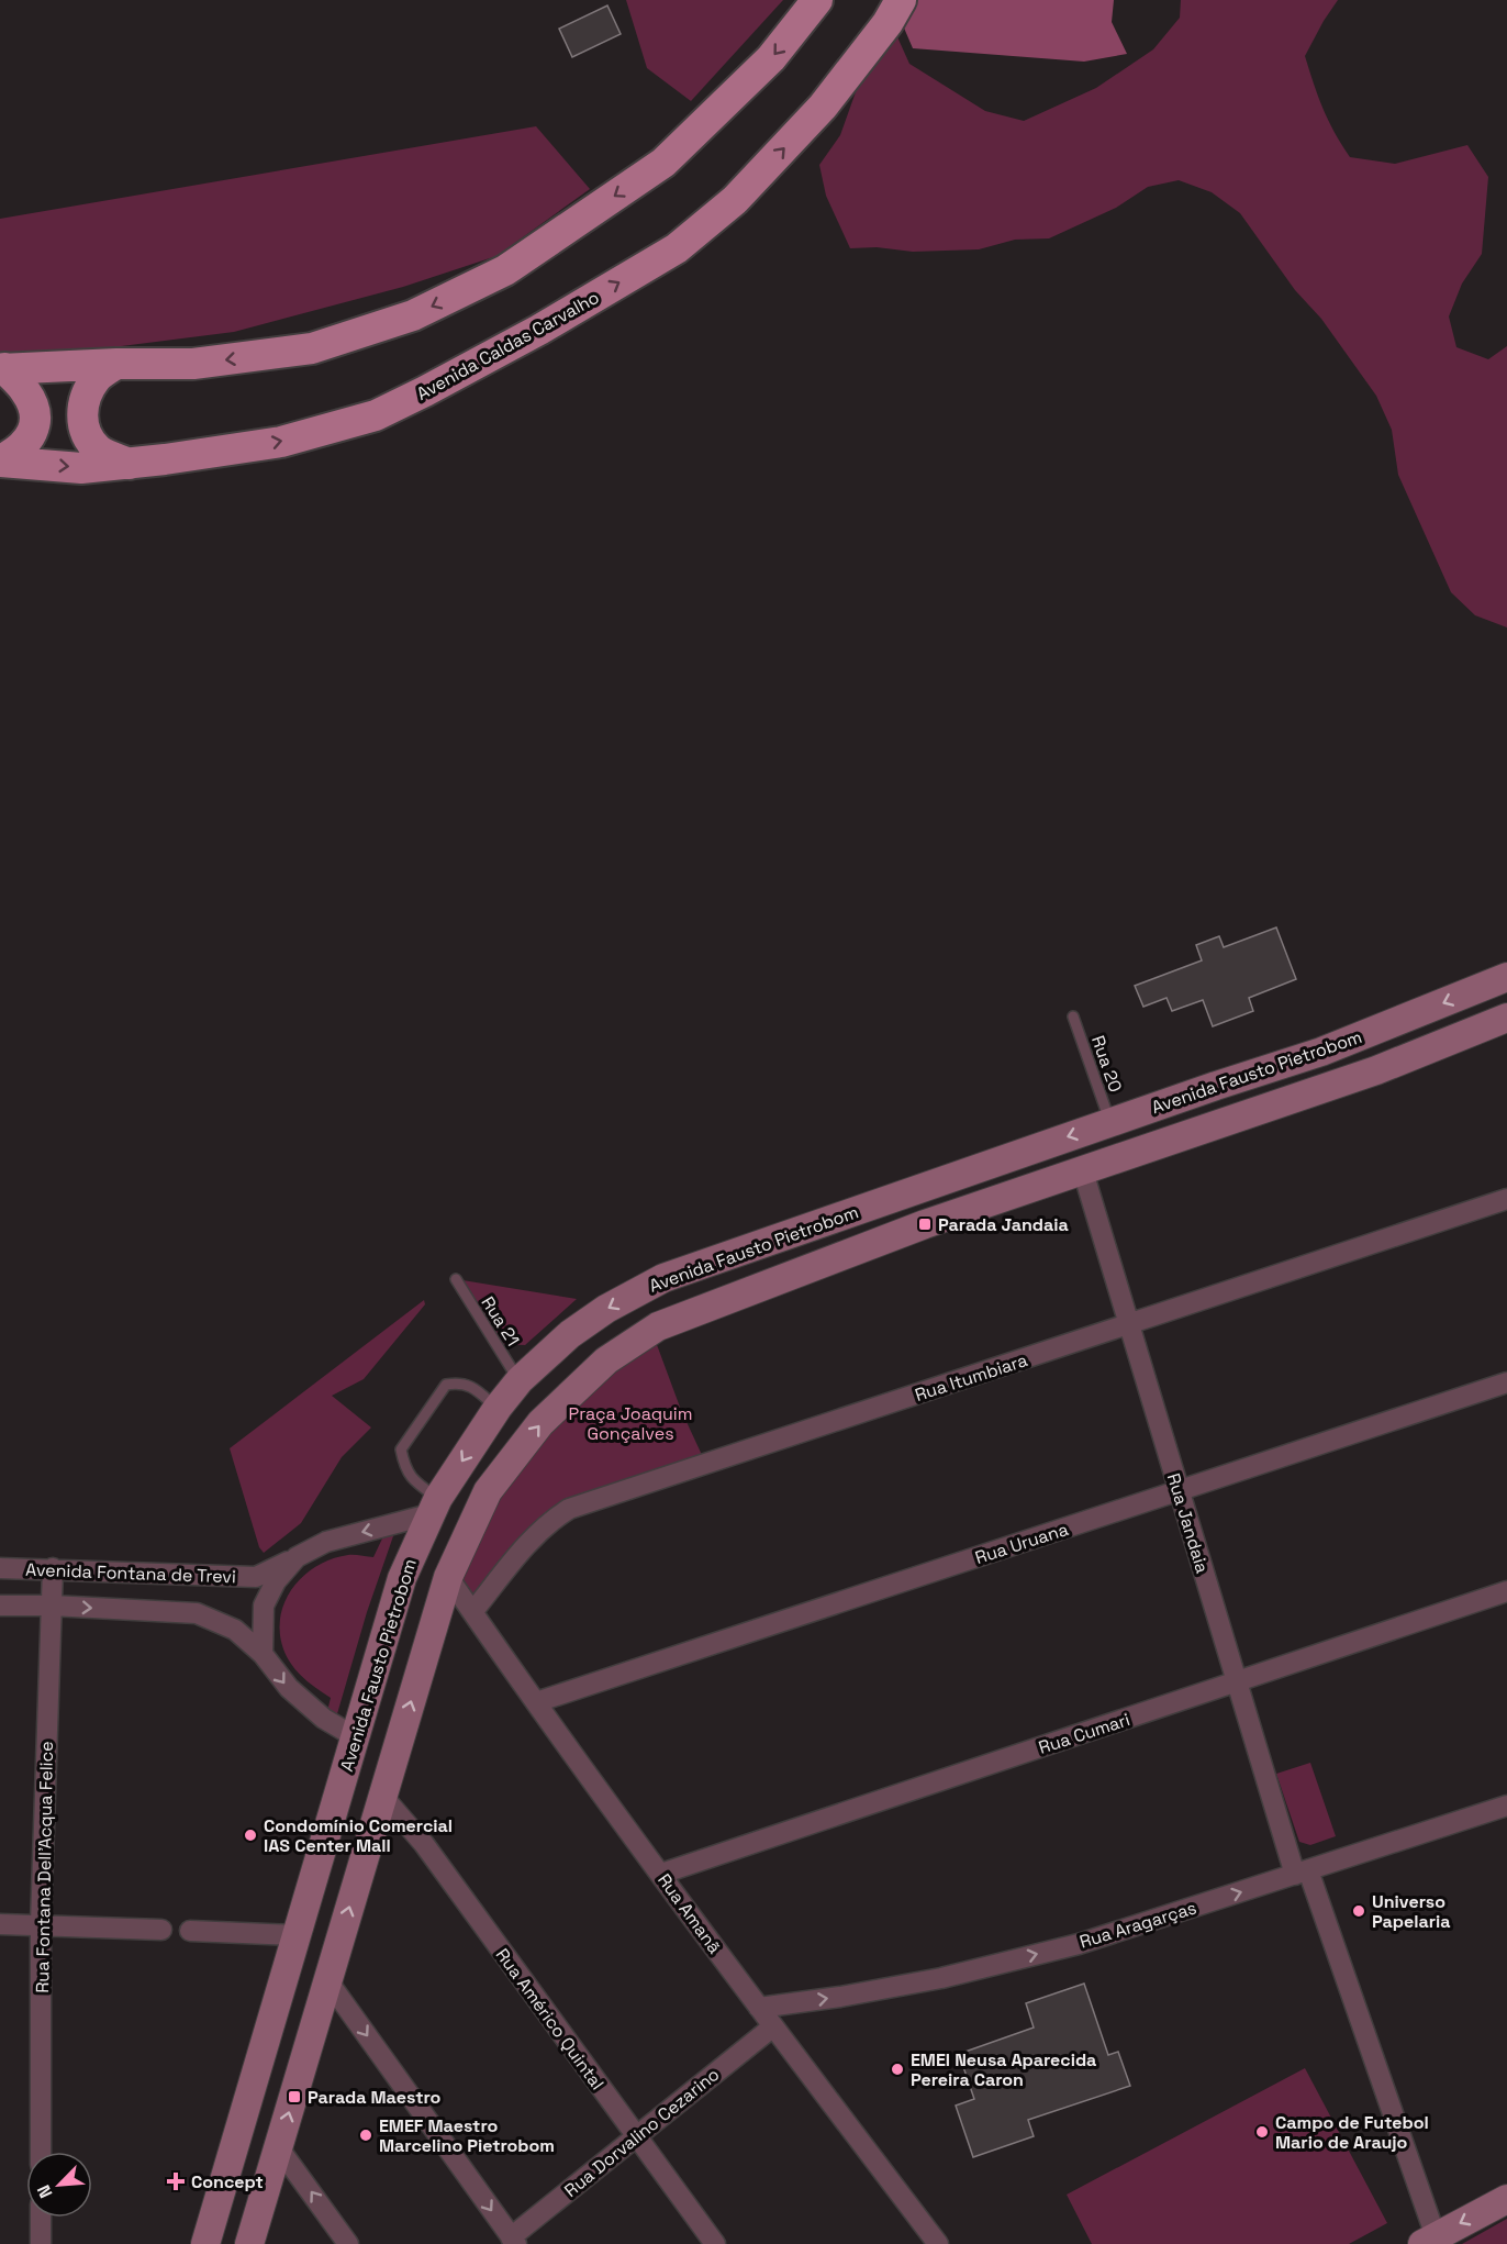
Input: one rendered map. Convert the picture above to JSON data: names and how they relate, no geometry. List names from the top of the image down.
{
  "streets": {
    "main road": ["Avenida Caldas Carvalho", "Avenida Fausto Pietrobom"],
    "street": [
      "Rua Itumbiara",
      "Rua Jandaia",
      "Rua Uruana",
      "Avenida Fontana de Trevi",
      "Rua Cumari",
      "Rua Fontana Dell'Acqua Felice",
      "Rua Amanã",
      "Rua Aragarças",
      "Rua Américo Quintal",
      "Rua Dorvalino Cezarino"
    ],
    "lane": ["Rua 20", "Rua 21"]
  },
  "crossings": [
    ["Rua 20", "Avenida Fausto Pietrobom"],
    ["Avenida Fausto Pietrobom", "Rua 21"],
    ["Avenida Fausto Pietrobom", "Rua Jandaia"],
    ["Avenida Fausto Pietrobom", "Avenida Fontana de Trevi"],
    ["Avenida Fausto Pietrobom", "Rua Amanã"],
    ["Avenida Fausto Pietrobom", "Rua Américo Quintal"],
    ["Rua Itumbiara", "Rua Jandaia"],
    ["Rua Itumbiara", "Rua Amanã"],
    ["Rua Jandaia", "Rua Uruana"],
    ["Rua Jandaia", "Rua Cumari"],
    ["Rua Jandaia", "Rua Aragarças"],
    ["Rua Uruana", "Rua Amanã"],
    ["Avenida Fontana de Trevi", "Rua Fontana Dell'Acqua Felice"],
    ["Rua Cumari", "Rua Amanã"],
    ["Rua Amanã", "Rua Aragarças"],
    ["Rua Amanã", "Rua Dorvalino Cezarino"],
    ["Rua Américo Quintal", "Rua Dorvalino Cezarino"]
  ],
  "one_way": ["Rua Aragarças"],
  "parks": ["Praça Joaquim Gonçalves"],
  "places": {
    "transit": ["Parada Jandaia", "Parada Maestro"],
    "other": [
      "Condomínio Comercial IAS Center Mall",
      "Universo Papelaria",
      "EMEI Neusa Aparecida Pereira Caron",
      "Campo de Futebol Mario de Araujo",
      "EMEF Maestro Marcelino Pietrobom"
    ],
    "health": ["Concept"]
  },
  "north": "bottom left"
}
